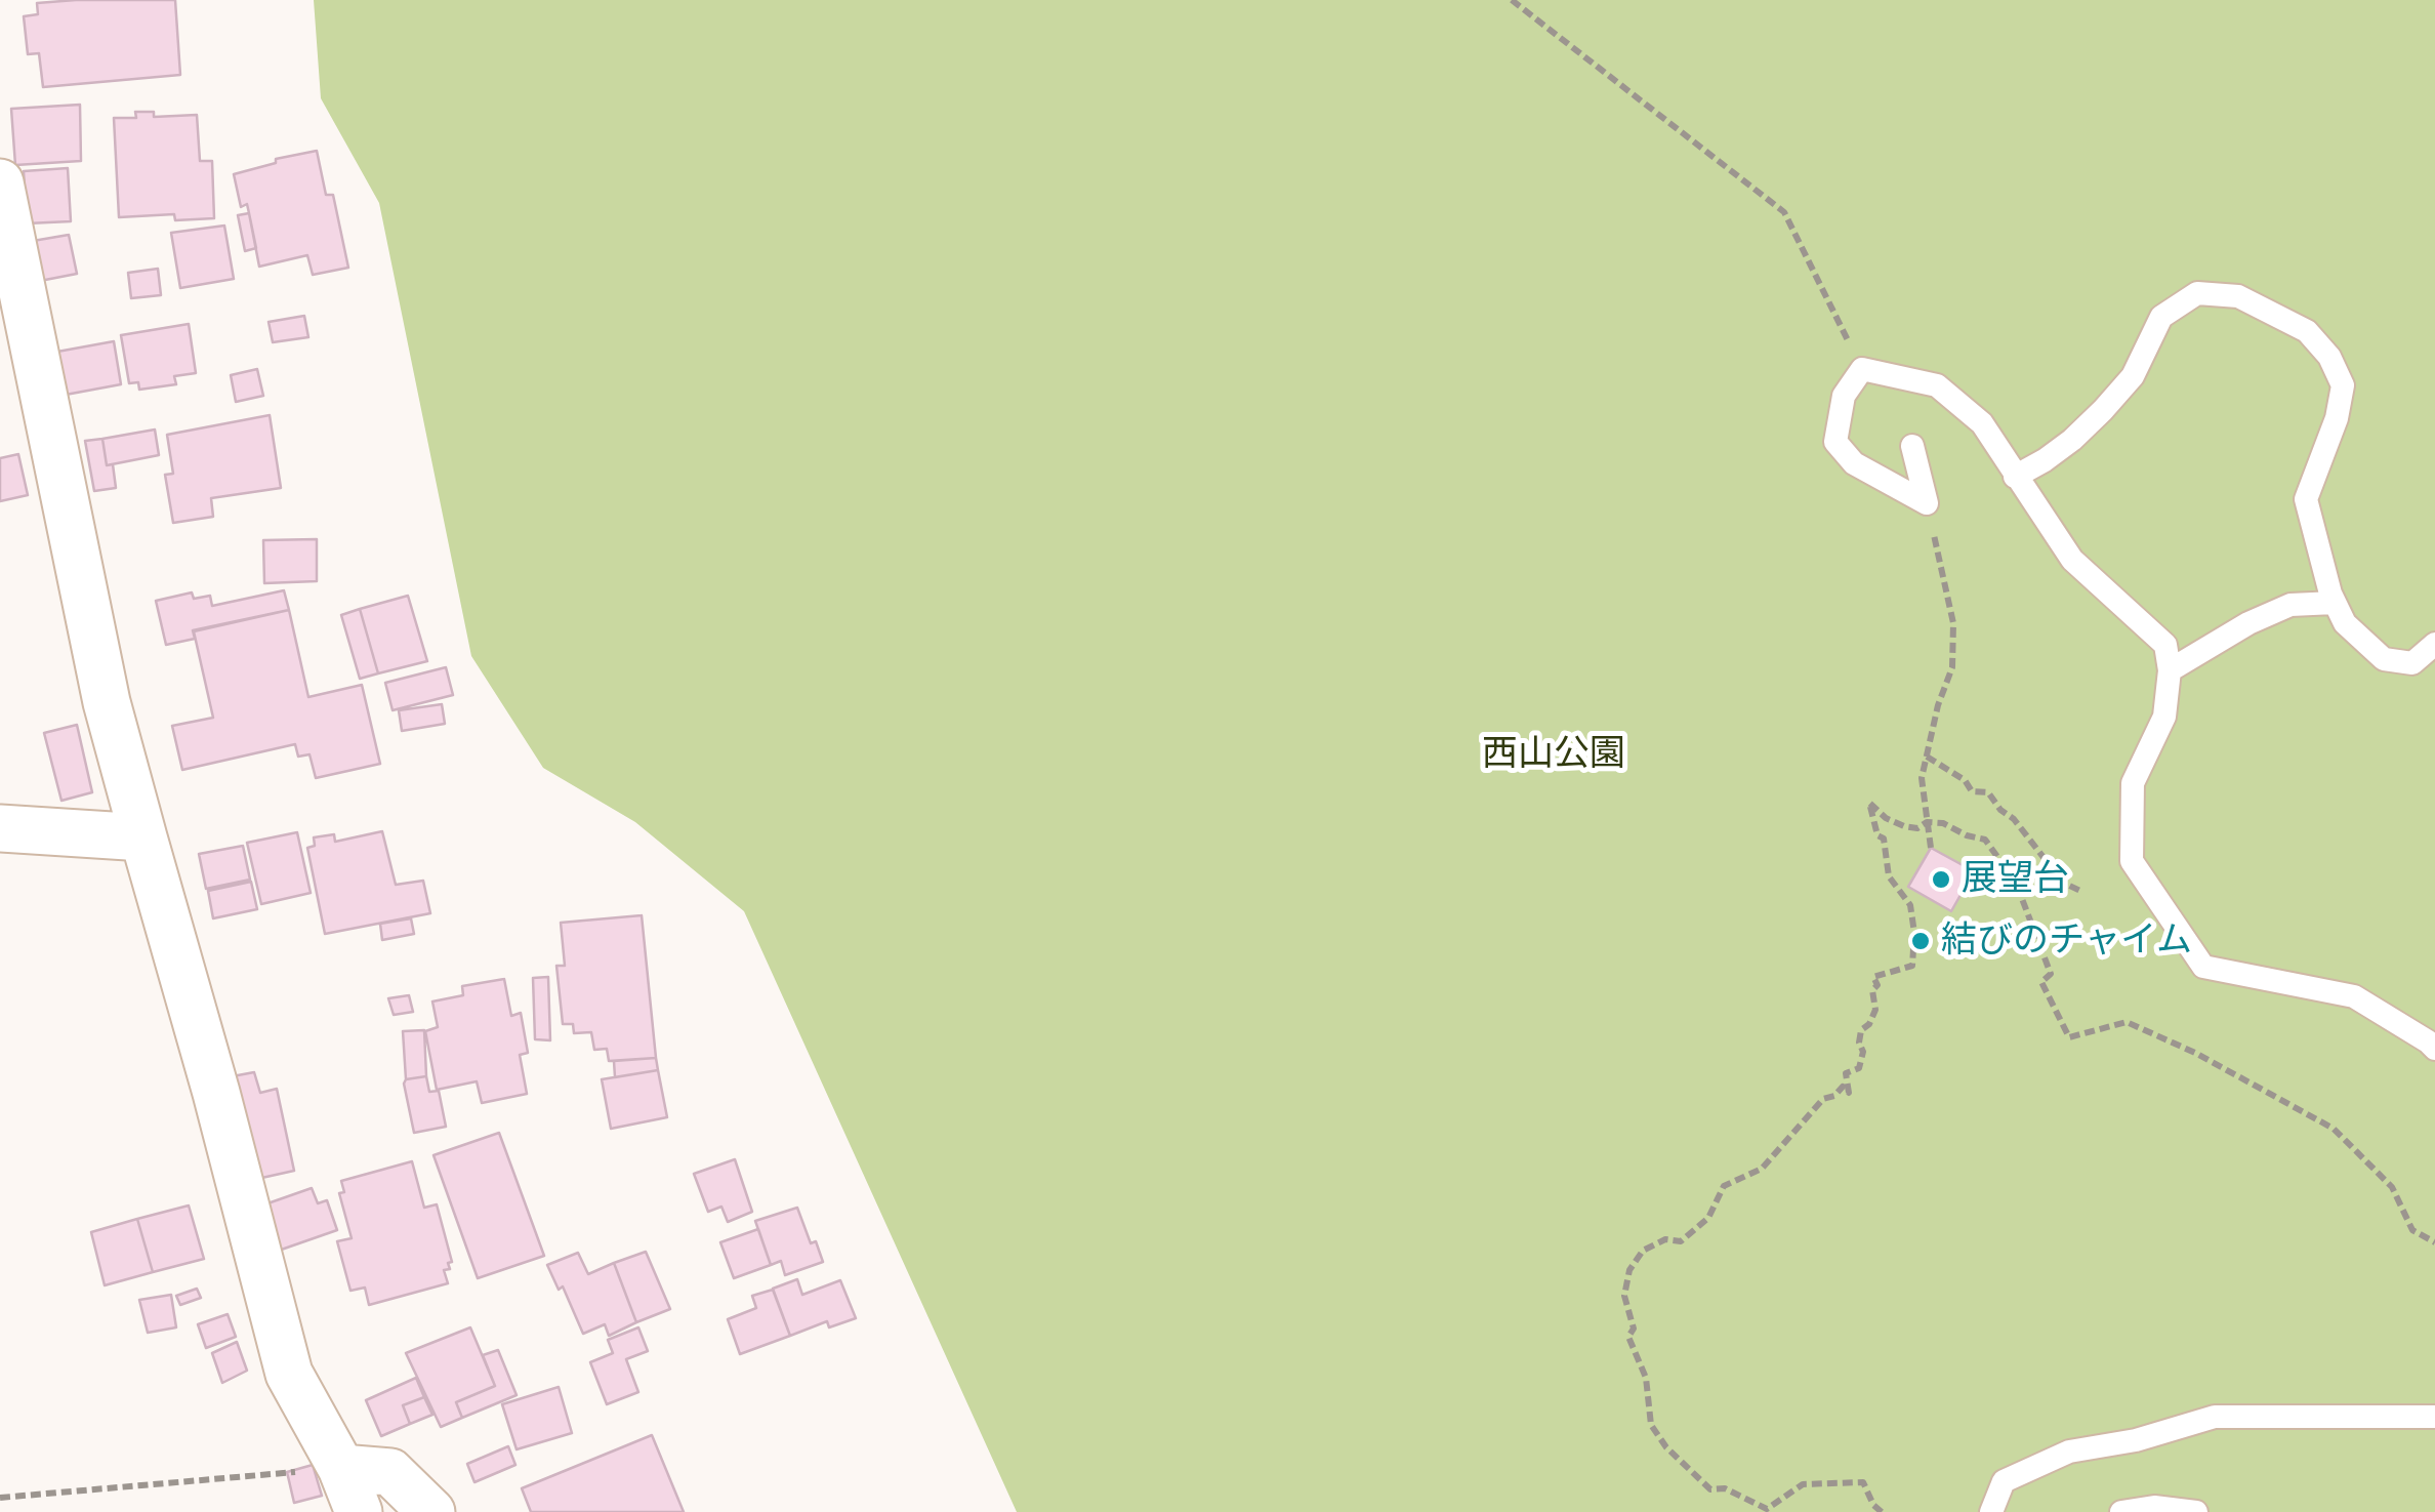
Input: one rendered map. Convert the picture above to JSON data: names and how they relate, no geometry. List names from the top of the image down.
{
  "parks": ["西山公園"],
  "places": ["展望台", "結びのチャイム"]
}
